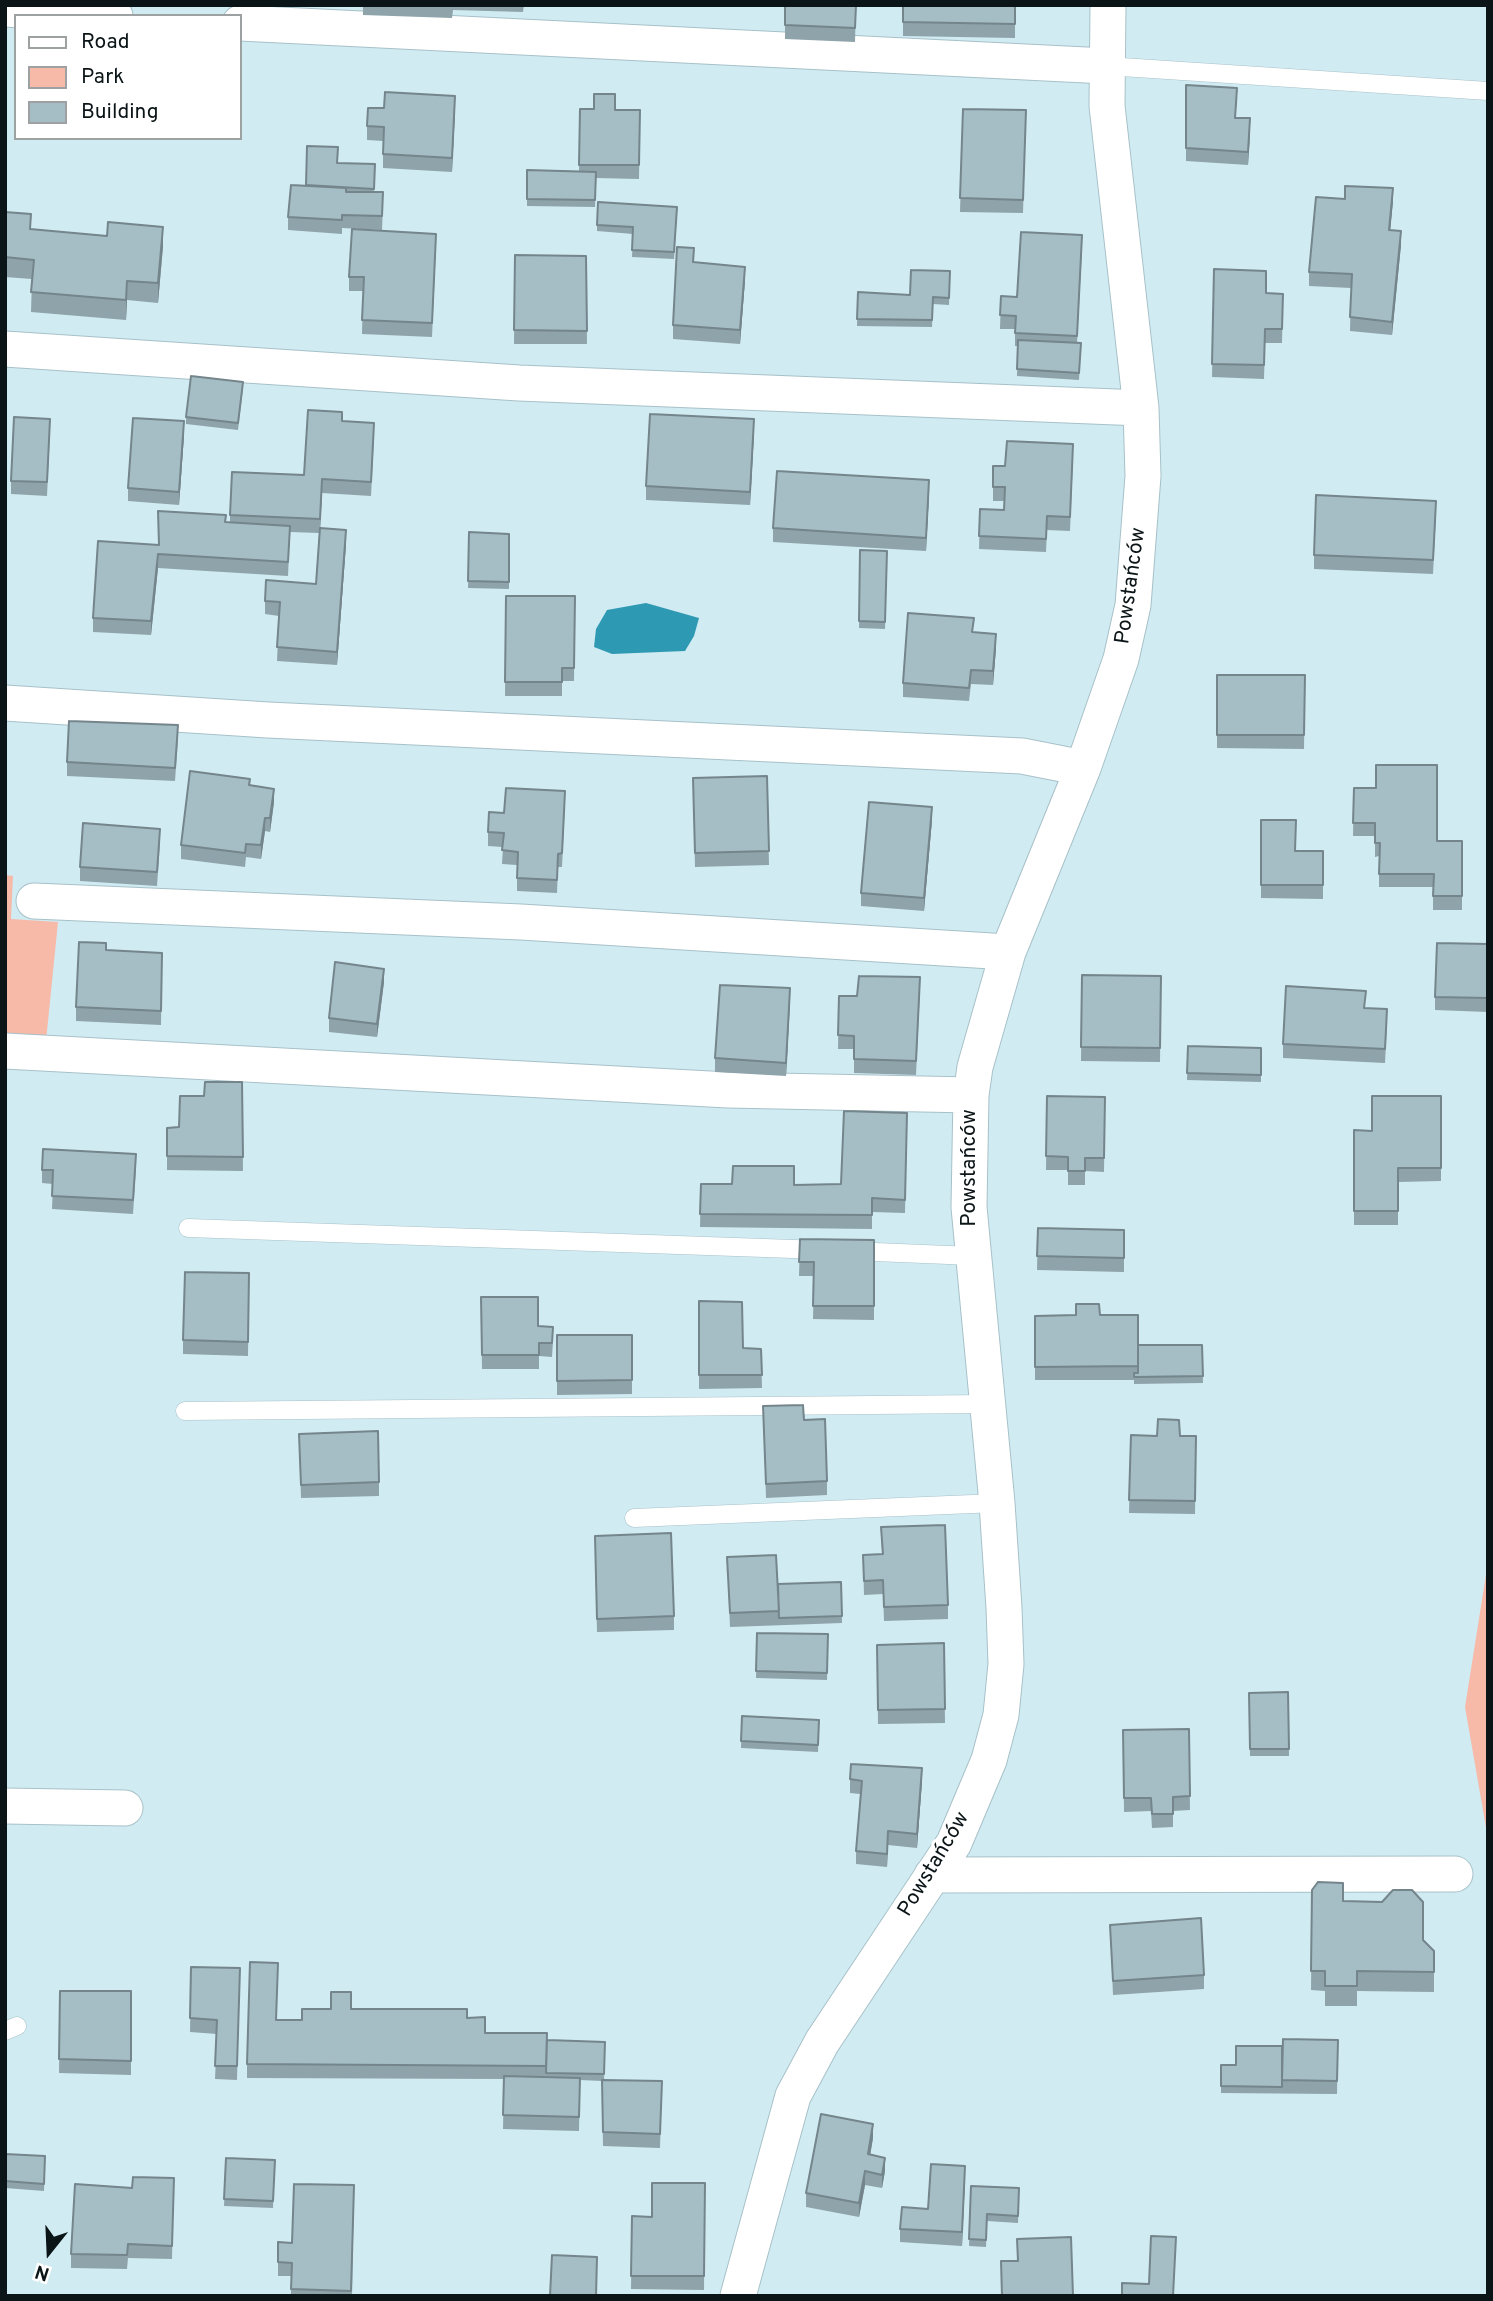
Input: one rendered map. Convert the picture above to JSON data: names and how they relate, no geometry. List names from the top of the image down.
{
  "streets": {
    "street": ["Powstańców"]
  },
  "legend": ["Road", "Park", "Building"],
  "north": "bottom"
}
